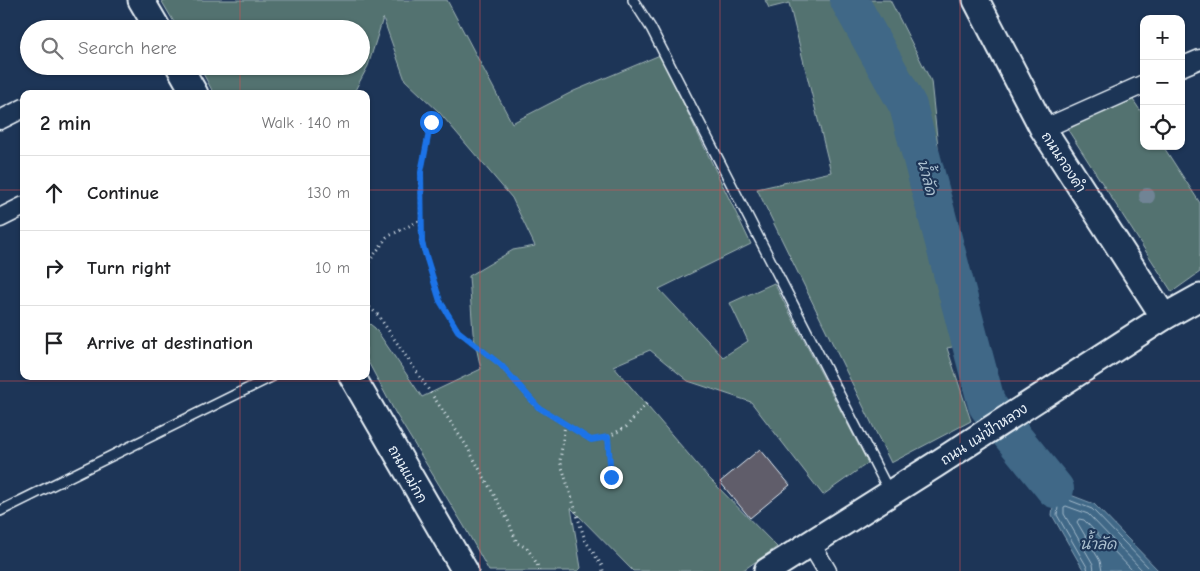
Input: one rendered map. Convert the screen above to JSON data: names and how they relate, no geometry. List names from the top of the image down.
{
  "streets": {
    "street": ["ถนนกองคำ", "ถนน แม่ฟ้าหลวง", "ถนนแม่กก"]
  },
  "crossings": [
    ["ถนนกองคำ", "ถนน แม่ฟ้าหลวง"]
  ],
  "water": ["น้ำลัด"],
  "page": {
    "map_buttons": ["+", "−"],
    "search": "Search here",
    "heading": ["2 min", "Walk · 140 m"],
    "list": [
      ["Continue", "130 m"],
      ["Turn right", "10 m"],
      "Arrive at destination"
    ]
  }
}
